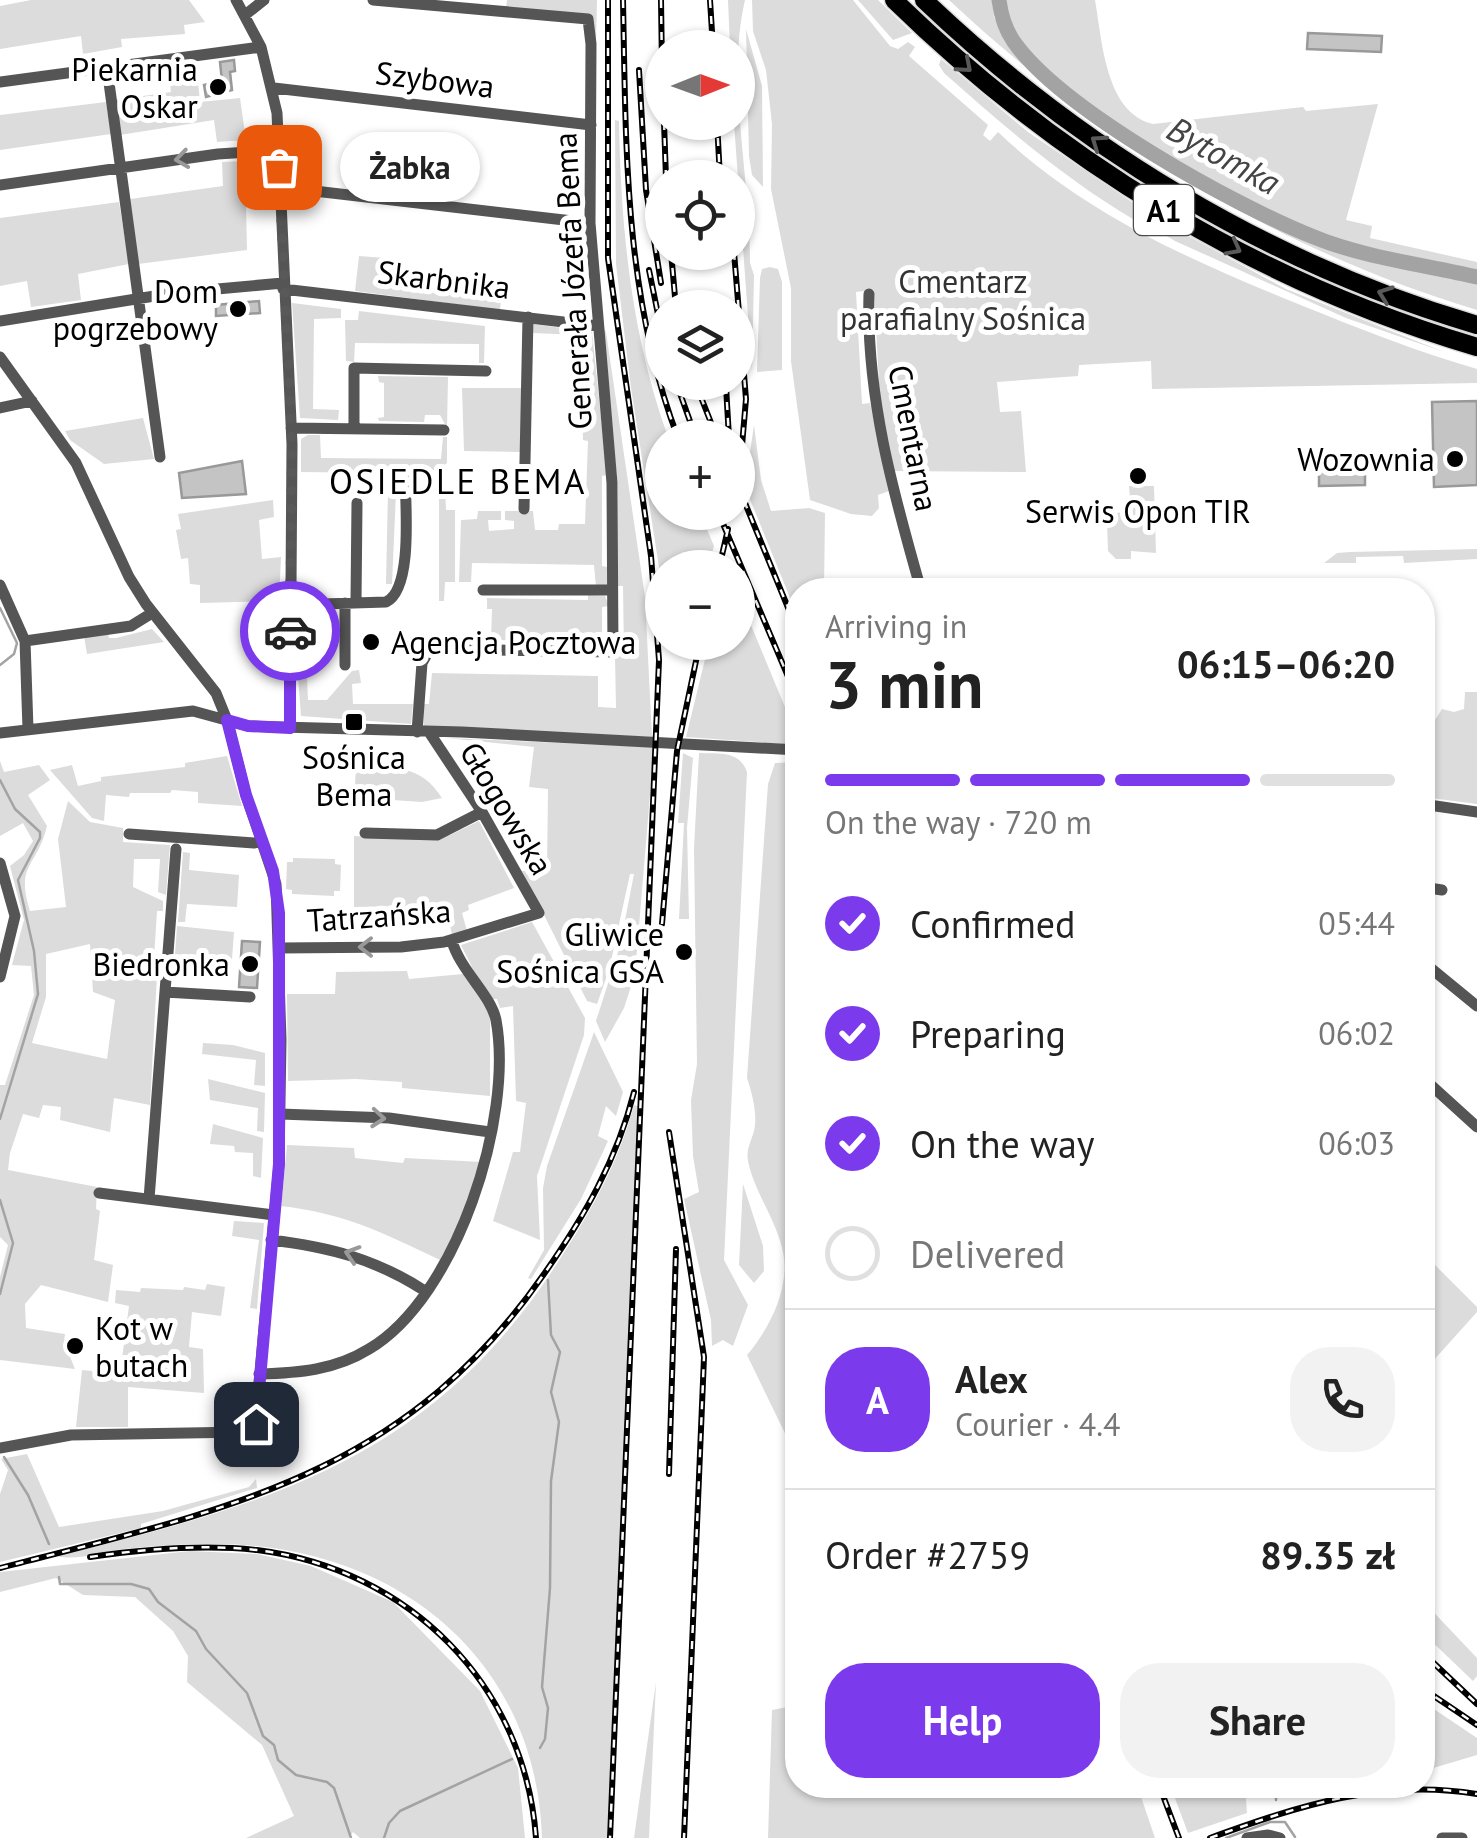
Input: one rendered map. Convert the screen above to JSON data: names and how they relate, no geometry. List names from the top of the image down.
{
  "streets": {
    "highway": ["A1"],
    "street": [
      "Szybowa",
      "Skarbnika",
      "Generała Józefa Bema",
      "Cmentarna",
      "Głogowska",
      "Tatrzańska"
    ]
  },
  "crossings": [
    ["Szybowa", "Generała Józefa Bema"],
    ["Skarbnika", "Generała Józefa Bema"],
    ["Generała Józefa Bema", "Głogowska"],
    ["Głogowska", "Tatrzańska"]
  ],
  "one_way": ["Tatrzańska"],
  "districts": ["OSIEDLE BEMA"],
  "water": ["Bytomka"],
  "parks": ["Cmentarz parafialny Sośnica"],
  "places": {
    "other": [
      "Piekarnia Oskar",
      "Żabka",
      "Dom pogrzebowy",
      "Wozownia",
      "Serwis Opon TIR",
      "Agencja Pocztowa",
      "Gliwice Sośnica GSA",
      "Biedronka",
      "Kot w butach"
    ],
    "transit": ["Sośnica Bema"]
  },
  "north": "right",
  "page": {
    "map_buttons": ["+", "−"],
    "bubble": "Żabka",
    "heading": ["3 min", "Arriving in", "06:15–06:20"],
    "panel": [
      "Alex",
      "Courier · 4.4",
      "Order #2759",
      "89.35 zł"
    ],
    "bar": "On the way · 720 m",
    "list": [
      ["Confirmed", "05:44"],
      ["Preparing", "06:02"],
      ["On the way", "06:03"],
      "Delivered"
    ],
    "round": "A",
    "buttons": ["Help", "Share"]
  }
}
